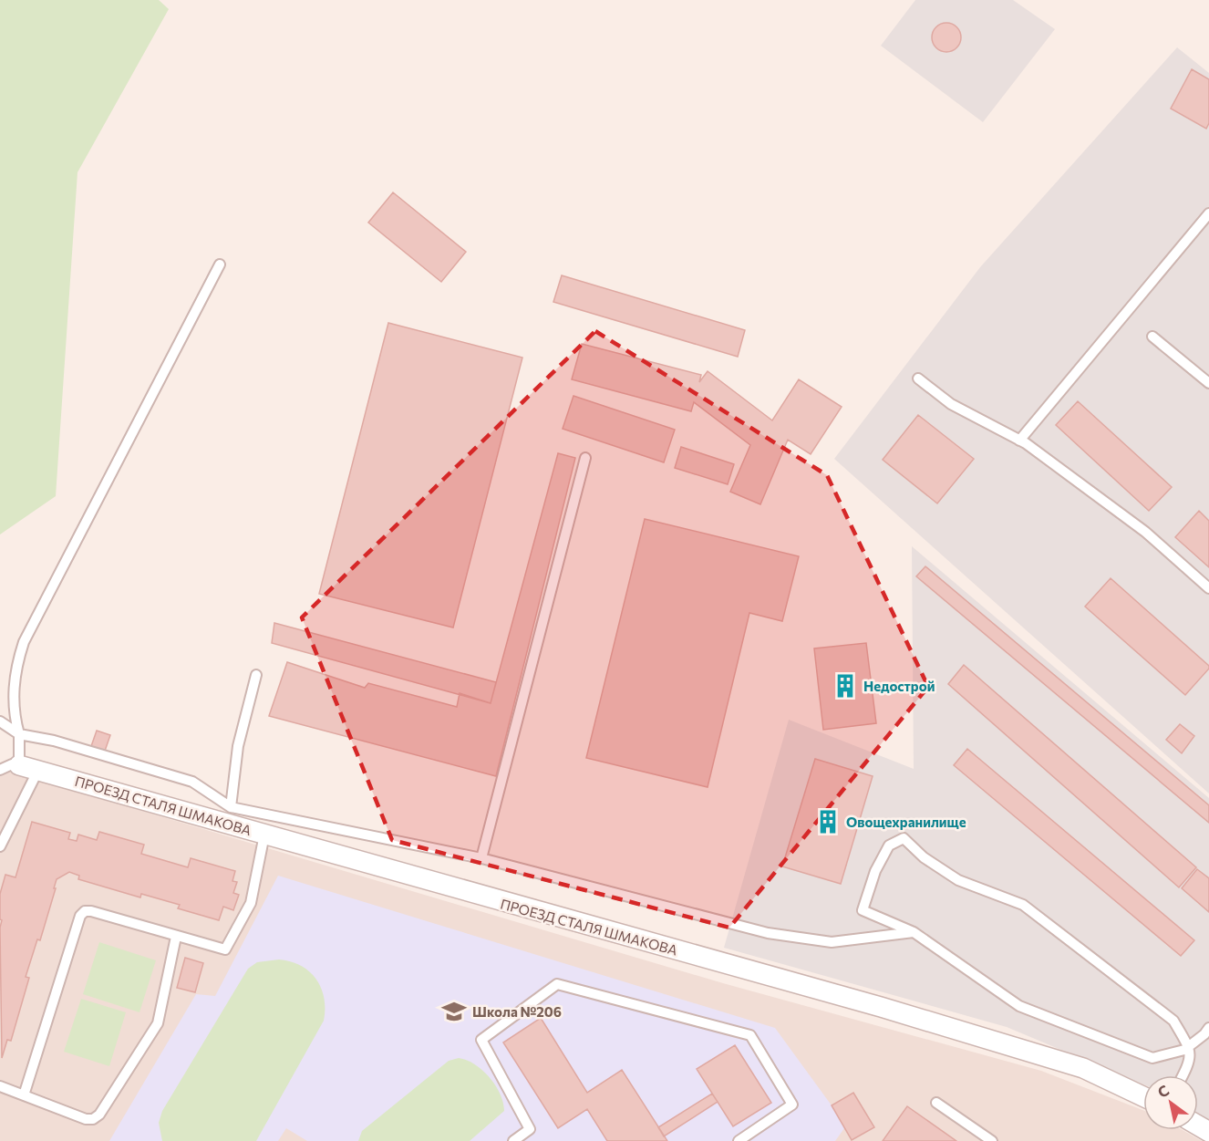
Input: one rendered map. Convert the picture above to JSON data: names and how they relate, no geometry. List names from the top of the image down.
{
  "streets": {
    "street": ["ПРОЕЗД СТАЛЯ ШМАКОВА"]
  },
  "places": {
    "building": ["Недострой", "Овощехранилище"],
    "school or university": ["Школа №206"]
  },
  "north": "top left"
}
